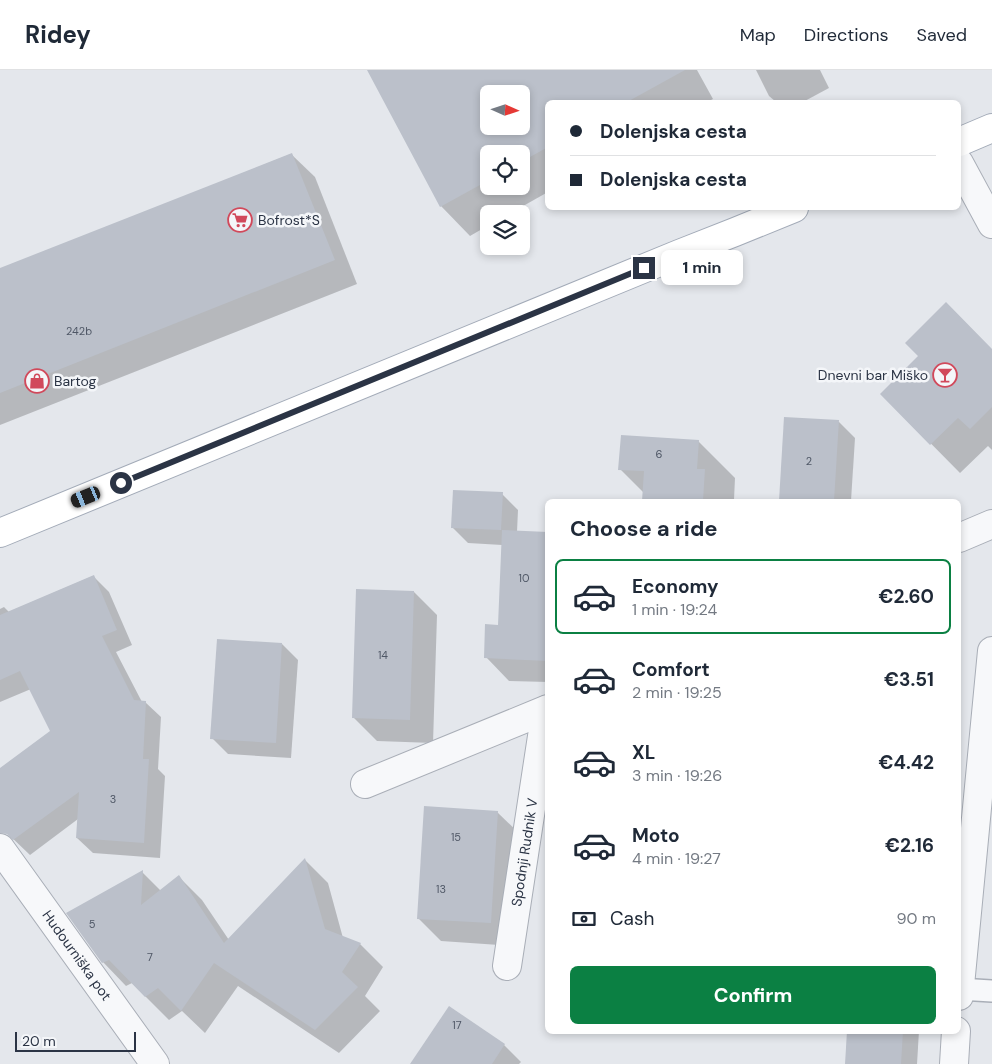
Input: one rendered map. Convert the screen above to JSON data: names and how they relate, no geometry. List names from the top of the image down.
{
  "streets": {
    "street": ["Spodnji Rudnik V", "Hudourniška pot"]
  },
  "places": {
    "supermarket": ["Bofrost*S"],
    "bar": ["Dnevni bar Miško"],
    "shop": ["Bartog"]
  },
  "house_numbers": [
    "242b",
    "6",
    "2",
    "10",
    "14",
    "3",
    "15",
    "13",
    "5",
    "7",
    "17"
  ],
  "scale_bar": "20 m",
  "north": "right",
  "page": {
    "header": "Ridey",
    "nav": ["Map", "Directions", "Saved"],
    "banner": ["Dolenjska cesta", "Dolenjska cesta"],
    "bubble": "1 min",
    "heading": "Choose a ride",
    "list": [
      {
        "name": "Economy",
        "note": "1 min · 19:24",
        "value": "€2.60"
      },
      {
        "name": "Comfort",
        "note": "2 min · 19:25",
        "value": "€3.51"
      },
      {
        "name": "XL",
        "note": "3 min · 19:26",
        "value": "€4.42"
      },
      {
        "name": "Moto",
        "note": "4 min · 19:27",
        "value": "€2.16"
      }
    ],
    "pay": ["Cash", "90 m"],
    "buttons": "Confirm",
    "scale": "20 m"
  }
}
